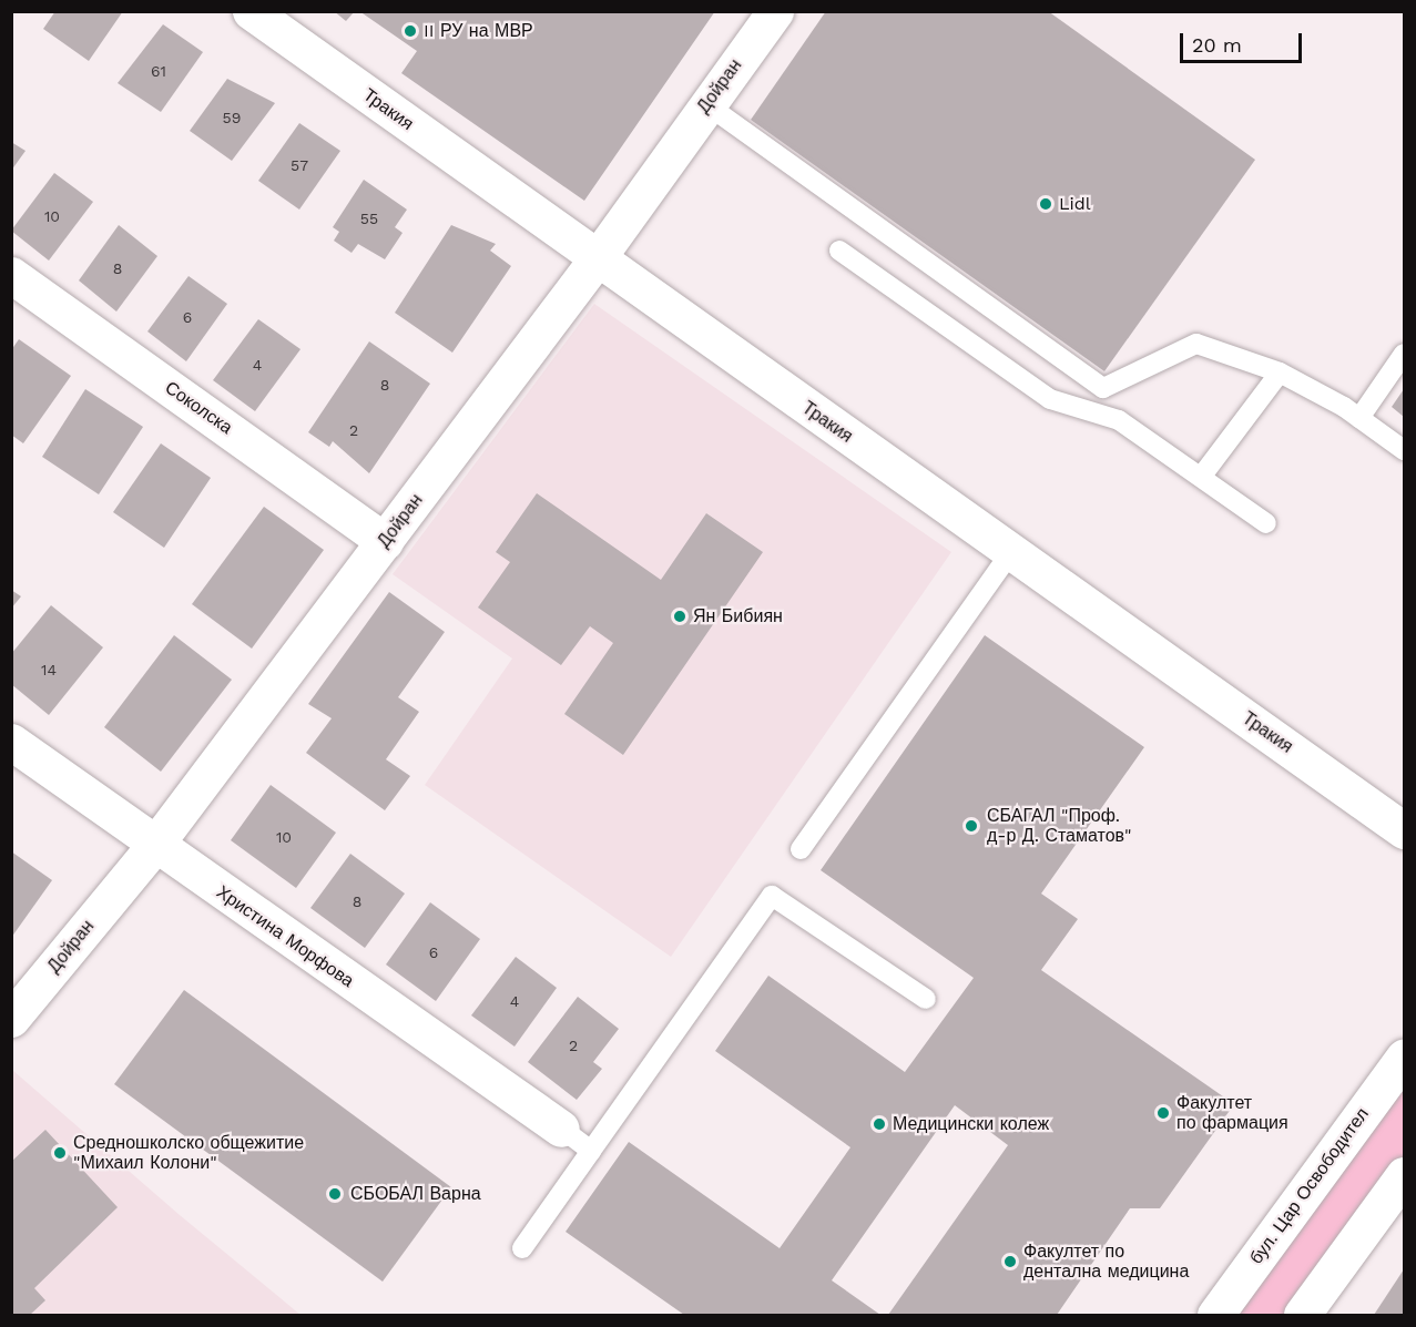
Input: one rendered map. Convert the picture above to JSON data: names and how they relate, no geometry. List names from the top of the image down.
{
  "streets": {
    "street": [
      "Дойран",
      "Тракия",
      "Соколска",
      "Христина Морфова",
      "бул. Цар Освободител"
    ]
  },
  "crossings": [
    ["Дойран", "Тракия"],
    ["Дойран", "Соколска"],
    ["Дойран", "Христина Морфова"]
  ],
  "places": [
    "II РУ на МВР",
    "Lidl",
    "Ян Бибиян",
    "СБАГАЛ \"Проф. д-р Д. Стаматов\"",
    "Факултет по фармация",
    "Медицински колеж",
    "Средношколско общежитие \"Михаил Колони\"",
    "СБОБАЛ Варна",
    "Факултет по дентална медицина"
  ],
  "house_numbers": [
    "61",
    "59",
    "57",
    "10",
    "55",
    "8",
    "6",
    "4",
    "8",
    "2",
    "14",
    "10",
    "8",
    "6",
    "4",
    "2"
  ],
  "scale_bar": "20 m"
}
